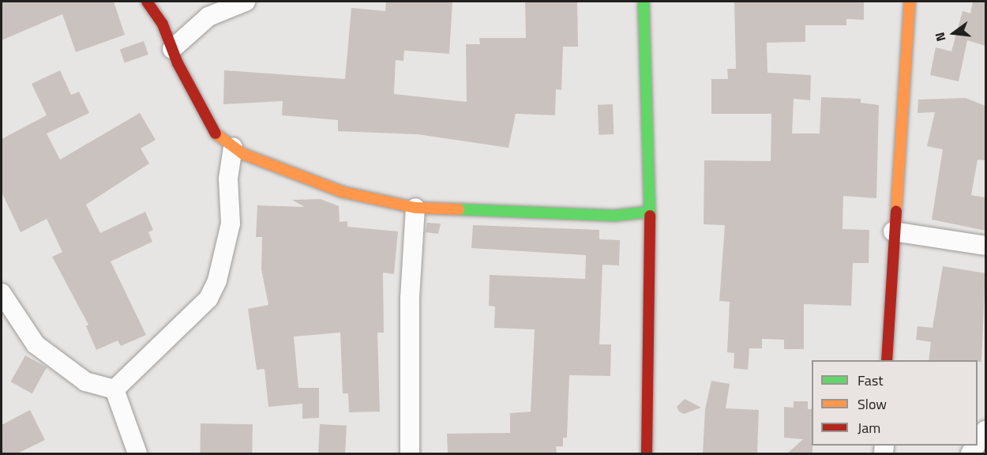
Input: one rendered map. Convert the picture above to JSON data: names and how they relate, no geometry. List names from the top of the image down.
{
  "legend": ["Fast", "Slow", "Jam"],
  "north": "left"
}
